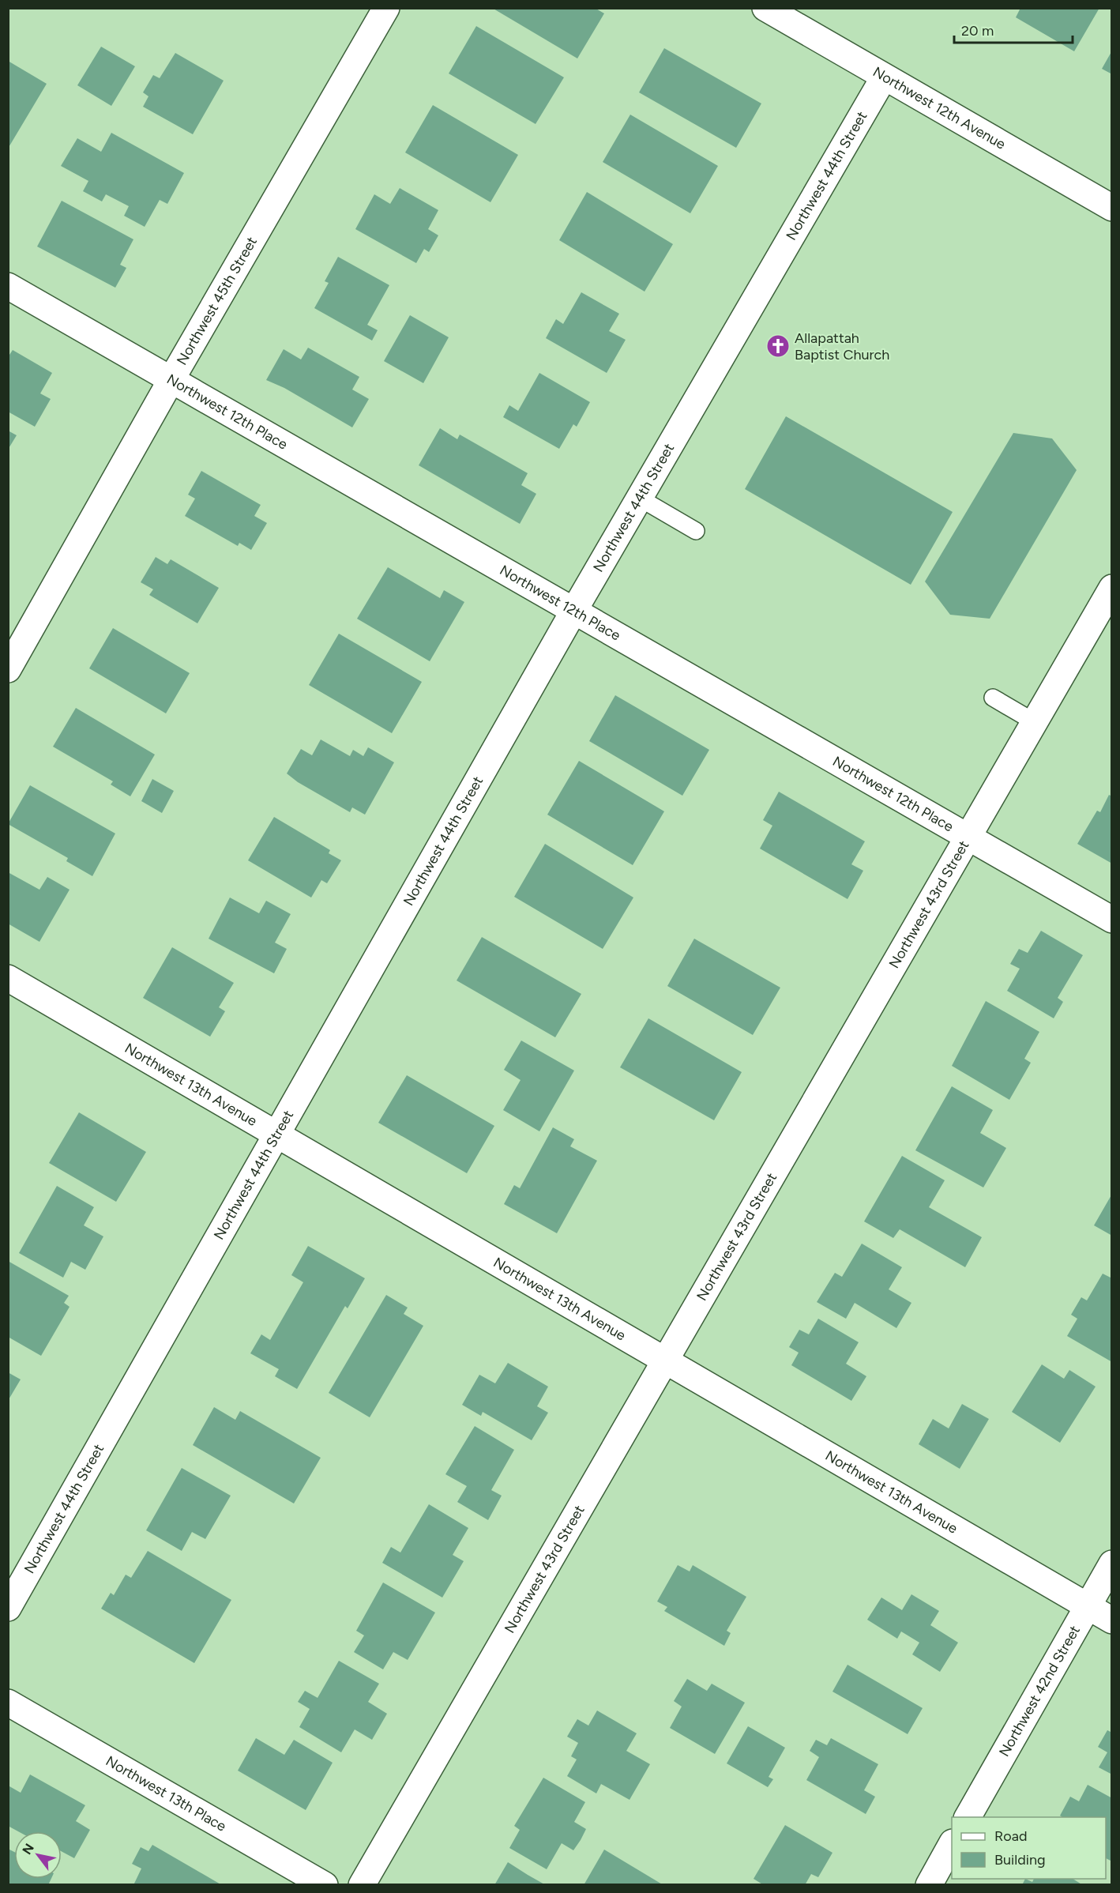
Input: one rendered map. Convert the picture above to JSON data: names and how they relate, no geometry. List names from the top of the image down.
{
  "streets": {
    "street": [
      "Northwest 12th Avenue",
      "Northwest 44th Street",
      "Northwest 45th Street",
      "Northwest 12th Place",
      "Northwest 43rd Street",
      "Northwest 13th Avenue",
      "Northwest 42nd Street",
      "Northwest 13th Place"
    ]
  },
  "crossings": [
    ["Northwest 12th Avenue", "Northwest 44th Street"],
    ["Northwest 44th Street", "Northwest 12th Place"],
    ["Northwest 44th Street", "Northwest 13th Avenue"],
    ["Northwest 45th Street", "Northwest 12th Place"],
    ["Northwest 12th Place", "Northwest 43rd Street"],
    ["Northwest 43rd Street", "Northwest 13th Avenue"],
    ["Northwest 13th Avenue", "Northwest 42nd Street"]
  ],
  "places": {
    "church": ["Allapattah Baptist Church"]
  },
  "legend": ["Road", "Building"],
  "scale_bar": "20 m",
  "north": "top left"
}
